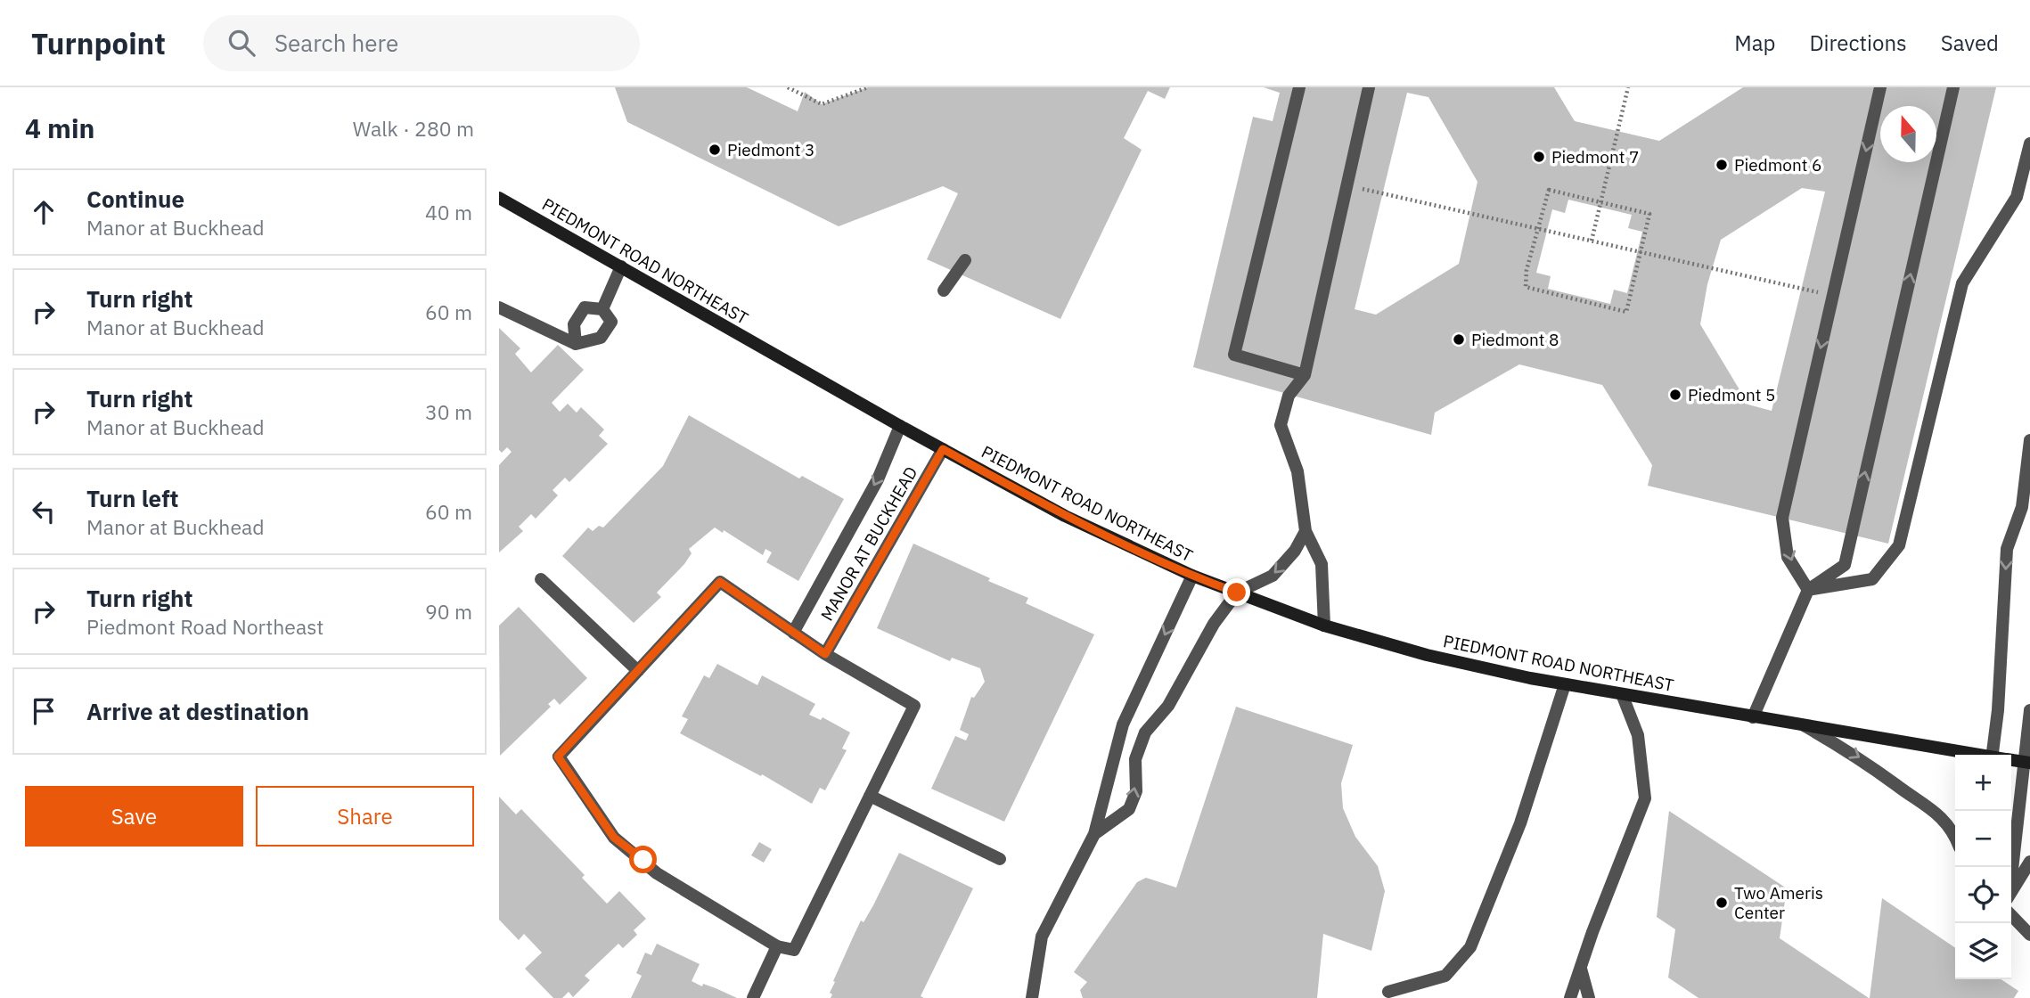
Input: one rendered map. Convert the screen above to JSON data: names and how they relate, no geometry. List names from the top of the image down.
{
  "streets": {
    "main road": ["PIEDMONT ROAD NORTHEAST"],
    "street": ["MANOR AT BUCKHEAD"]
  },
  "crossings": [
    ["PIEDMONT ROAD NORTHEAST", "MANOR AT BUCKHEAD"]
  ],
  "places": [
    "Piedmont 3",
    "Piedmont 7",
    "Piedmont 6",
    "Piedmont 8",
    "Piedmont 5",
    "Two Ameris Center"
  ],
  "north": "top",
  "page": {
    "header": "Turnpoint",
    "search": "Search here",
    "nav": ["Map", "Directions", "Saved"],
    "heading": ["4 min", "Walk · 280 m"],
    "list": [
      ["Continue", "Manor at Buckhead", "40 m"],
      ["Turn right", "Manor at Buckhead", "60 m"],
      ["Turn right", "Manor at Buckhead", "30 m"],
      ["Turn left", "Manor at Buckhead", "60 m"],
      ["Turn right", "Piedmont Road Northeast", "90 m"],
      "Arrive at destination"
    ],
    "map_buttons": ["+", "−"],
    "buttons": ["Save", "Share"]
  }
}
